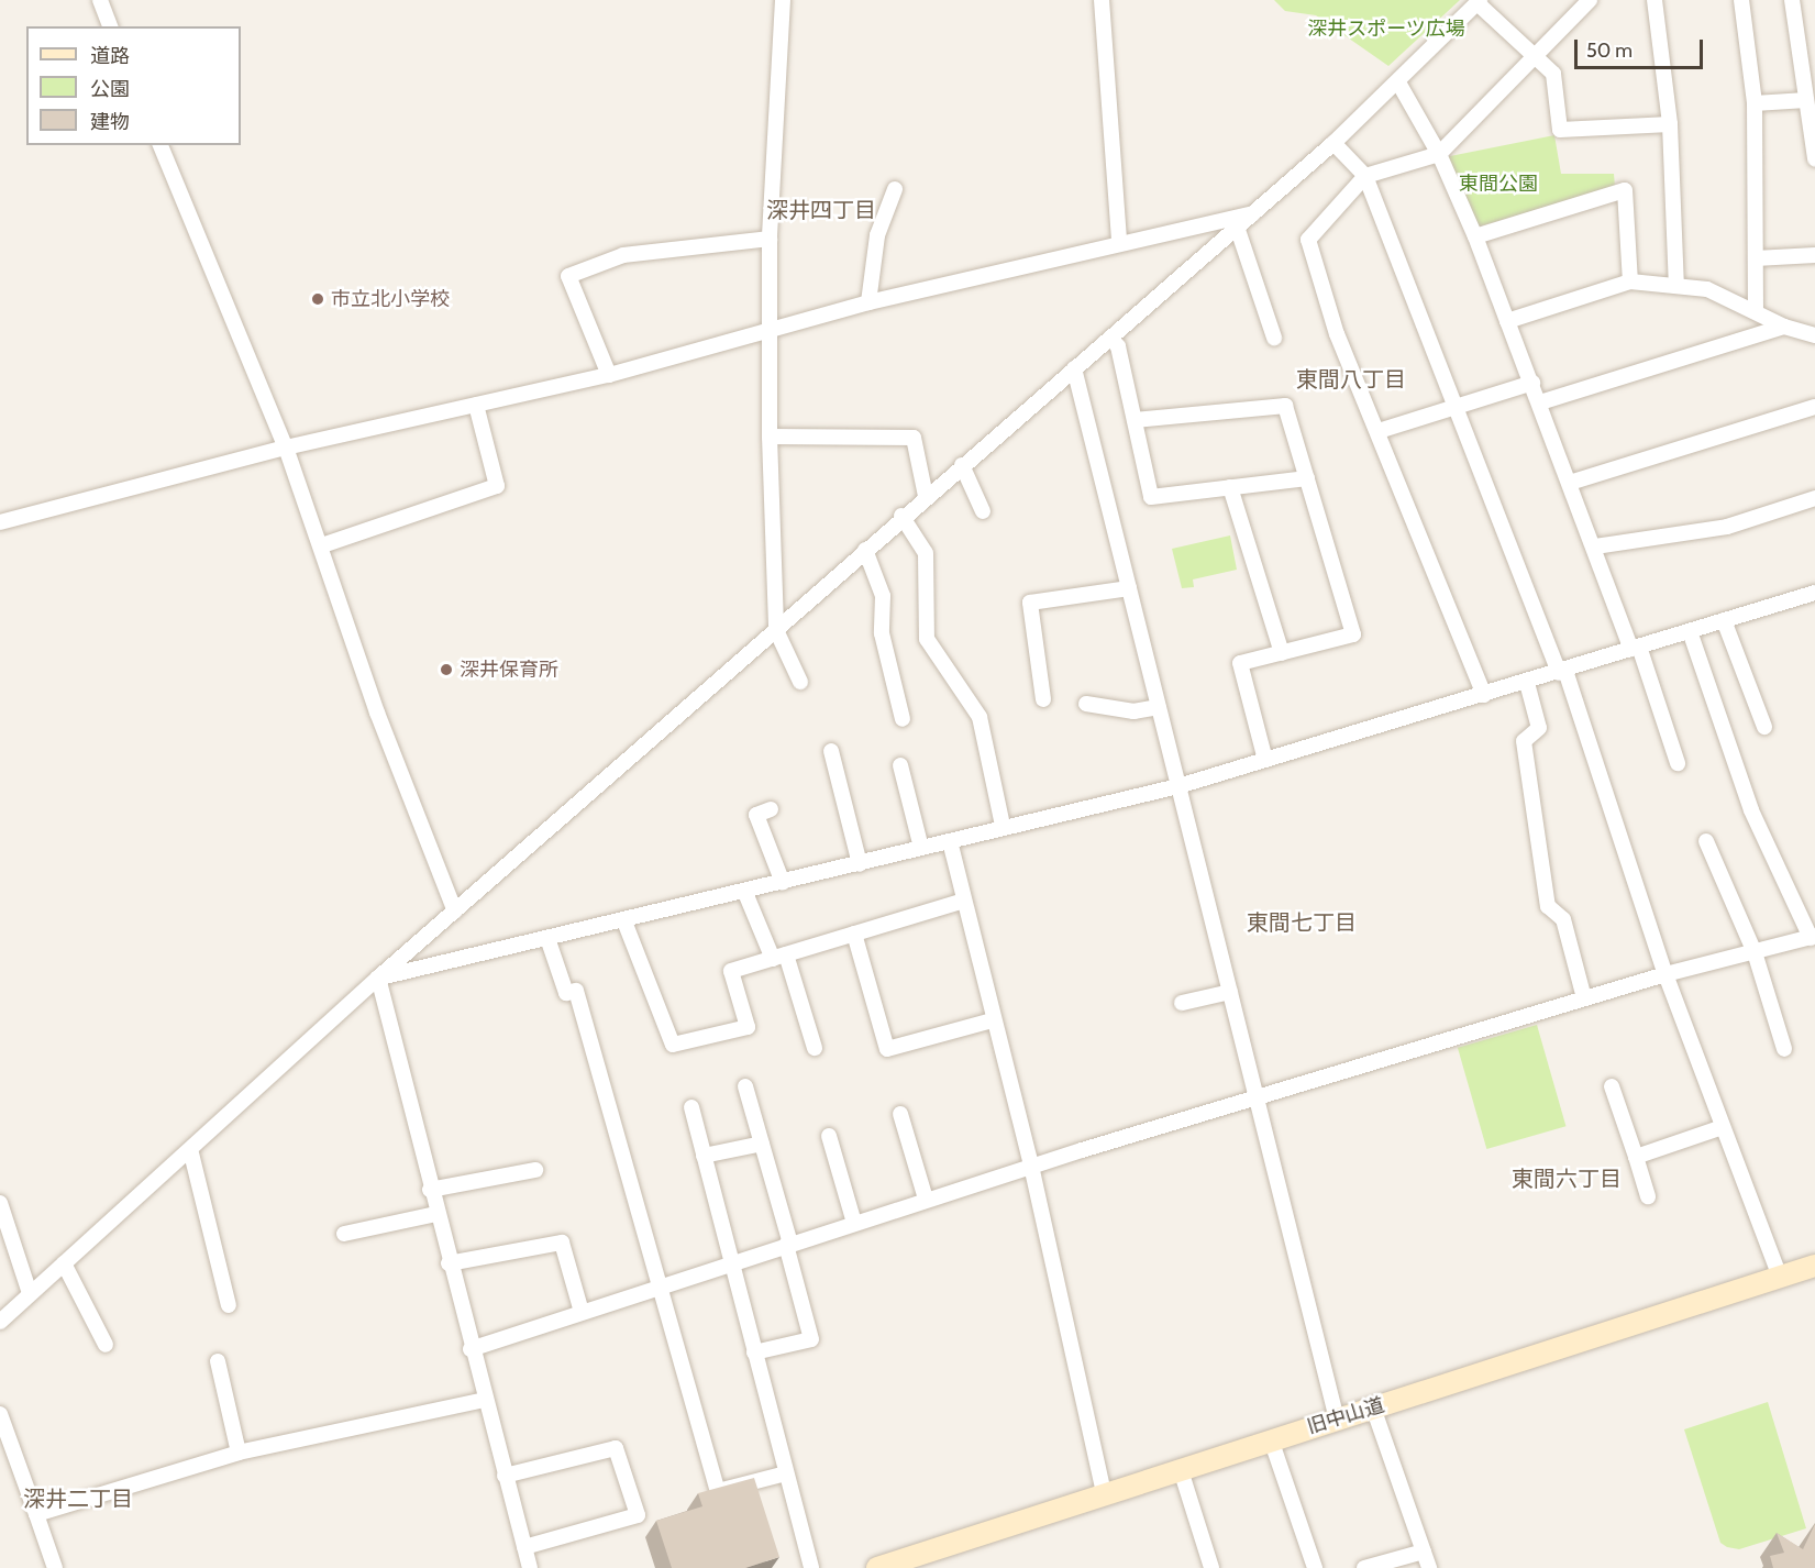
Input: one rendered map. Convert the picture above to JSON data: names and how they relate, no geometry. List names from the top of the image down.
{
  "streets": {
    "main road": ["旧中山道"]
  },
  "districts": [
    "深井四丁目",
    "東間八丁目",
    "東間七丁目",
    "東間六丁目",
    "深井二丁目"
  ],
  "parks": ["深井スポーツ広場", "東間公園"],
  "places": ["市立北小学校", "深井保育所"],
  "legend": ["道路", "公園", "建物"],
  "scale_bar": "50 m"
}
